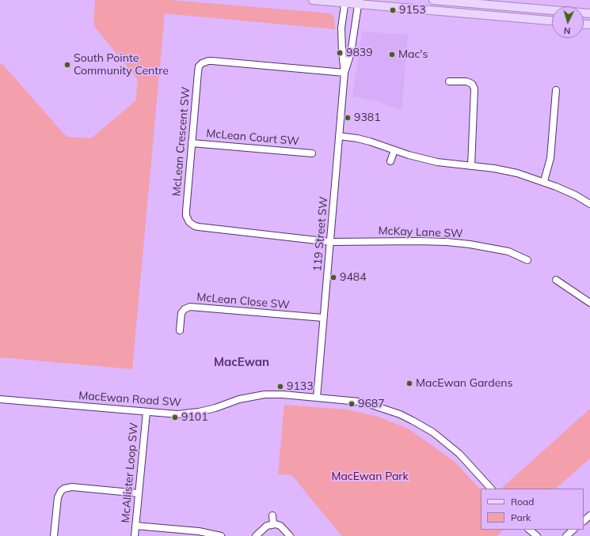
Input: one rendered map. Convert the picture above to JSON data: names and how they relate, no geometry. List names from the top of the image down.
{
  "streets": {
    "street": [
      "McLean Court SW",
      "McLean Crescent SW",
      "McKay Lane SW",
      "119 Street SW",
      "McLean Close SW",
      "MacEwan Road SW",
      "McAllister Loop SW"
    ]
  },
  "crossings": [
    ["McLean Court SW", "McLean Crescent SW"],
    ["McLean Crescent SW", "McKay Lane SW"],
    ["McLean Crescent SW", "119 Street SW"],
    ["McKay Lane SW", "119 Street SW"],
    ["119 Street SW", "McLean Close SW"],
    ["119 Street SW", "MacEwan Road SW"],
    ["MacEwan Road SW", "McAllister Loop SW"]
  ],
  "districts": ["MacEwan"],
  "parks": ["MacEwan Park"],
  "places": [
    "9153",
    "9839",
    "Mac's",
    "South Pointe Community Centre",
    "9381",
    "9484",
    "MacEwan Gardens",
    "9133",
    "9687",
    "9101"
  ],
  "legend": ["Road", "Park"],
  "north": "bottom"
}
